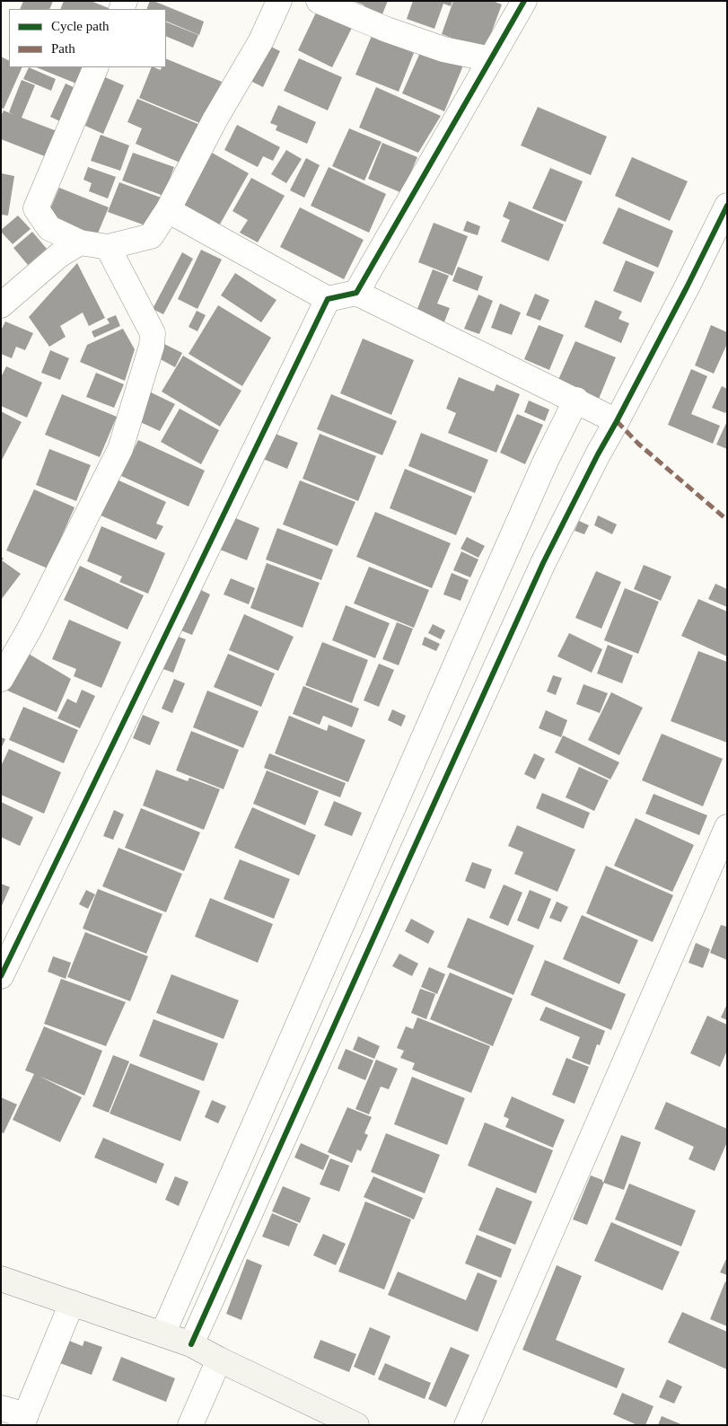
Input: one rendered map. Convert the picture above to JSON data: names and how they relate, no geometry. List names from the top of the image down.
{
  "legend": ["Cycle path", "Path"]
}
